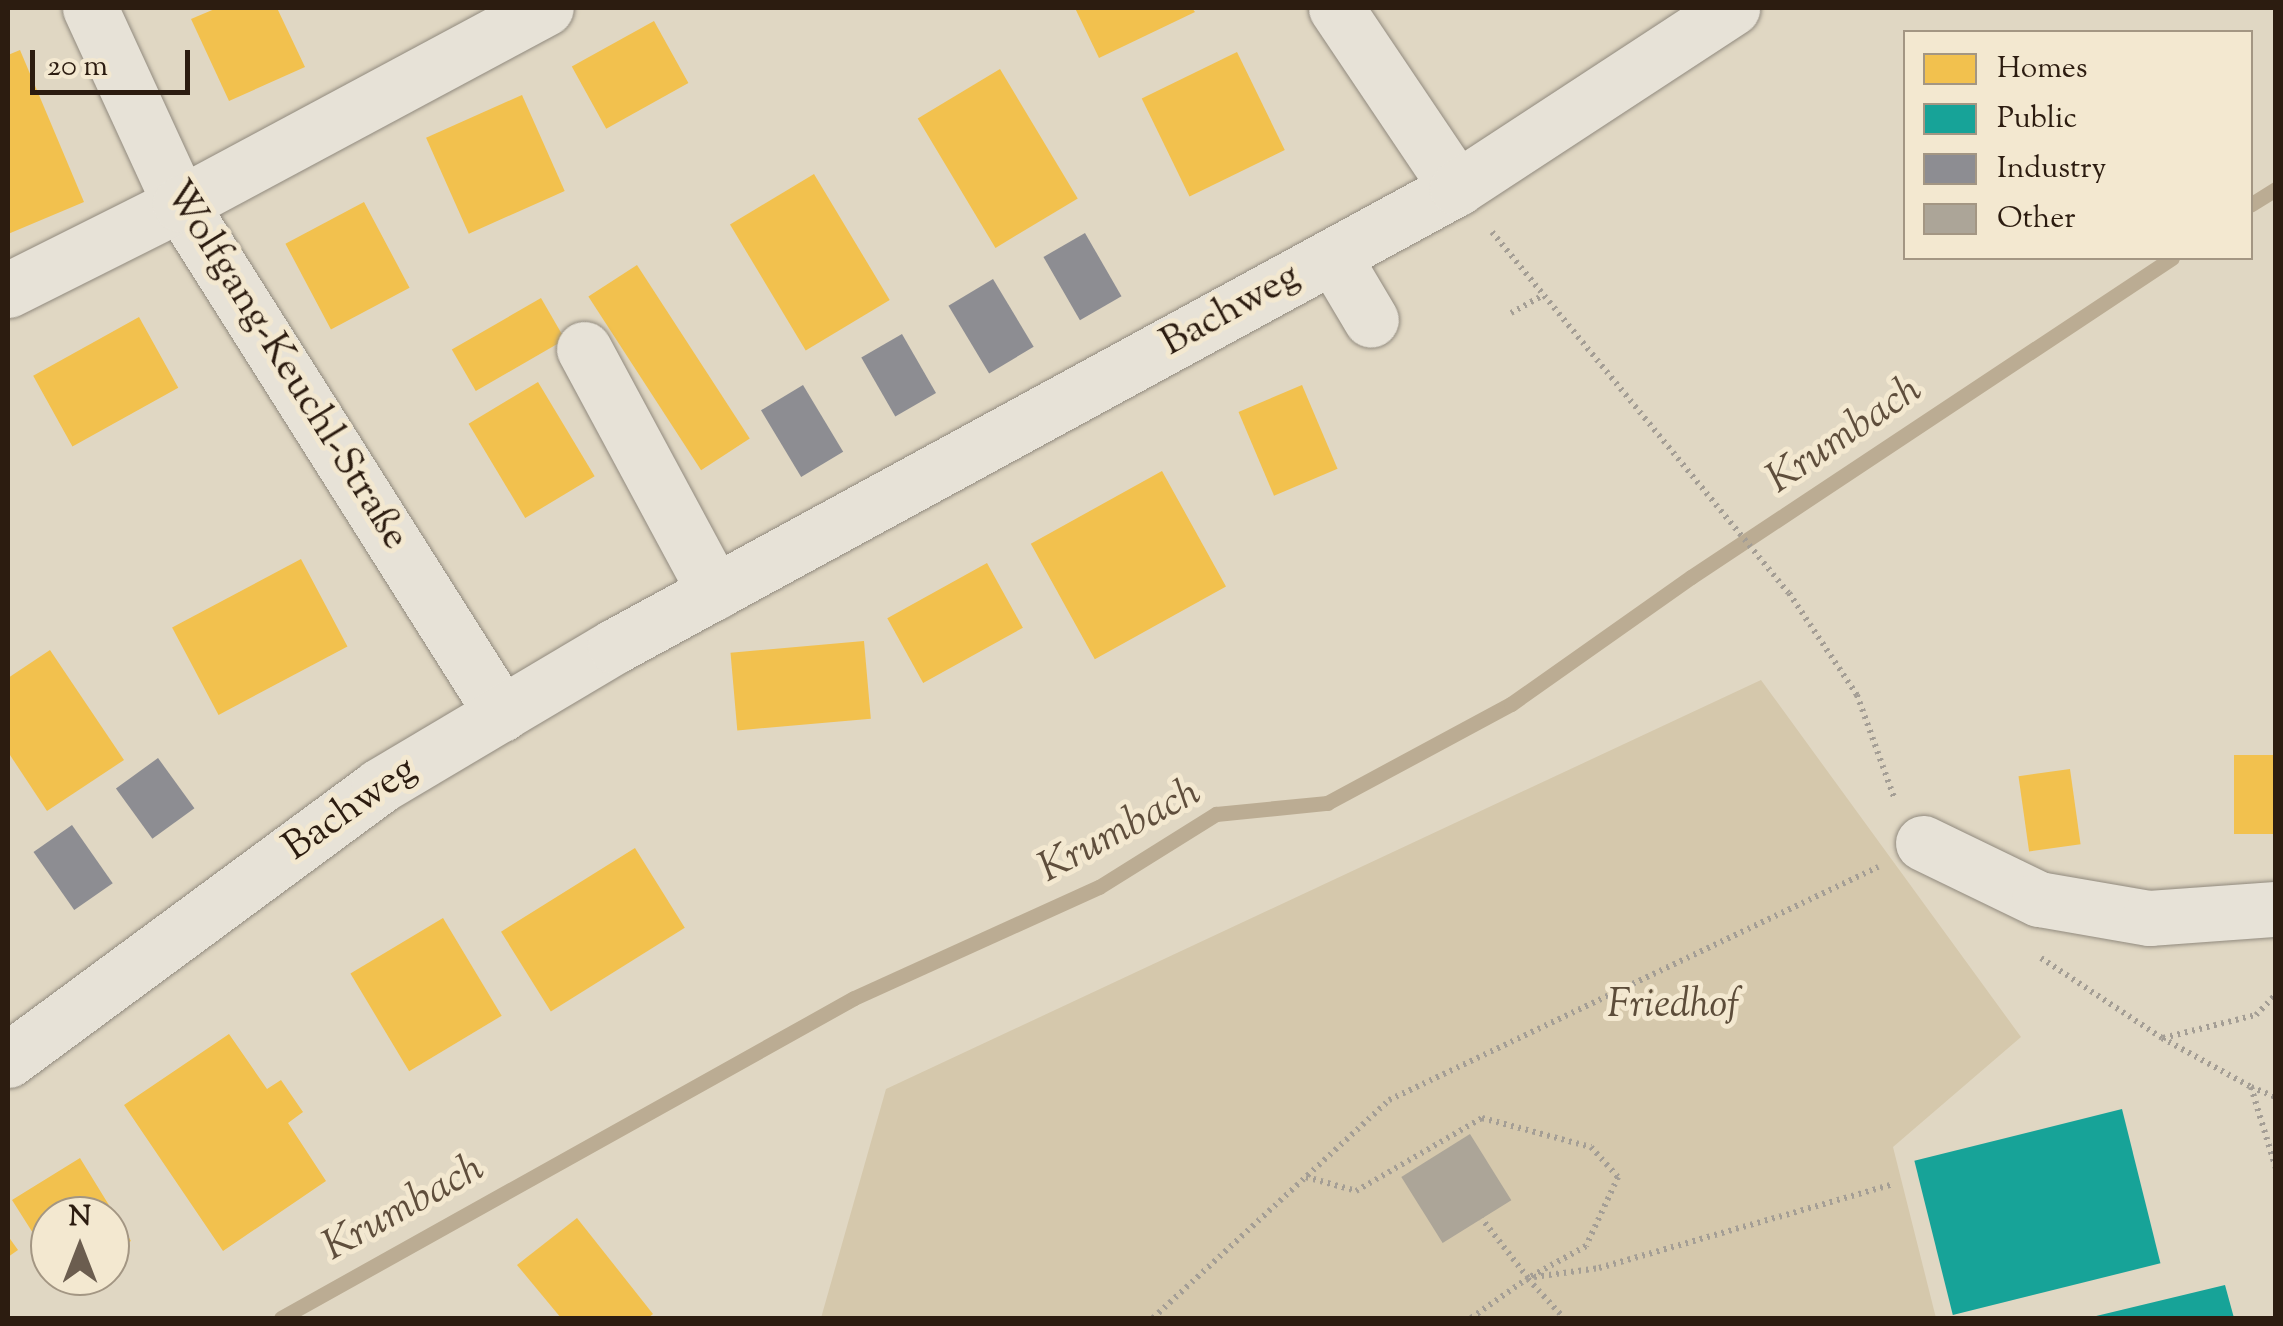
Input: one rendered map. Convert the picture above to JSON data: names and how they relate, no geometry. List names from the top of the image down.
{
  "streets": {
    "street": ["Bachweg", "Wolfgang-Keuchl-Straße"]
  },
  "crossings": [
    ["Bachweg", "Wolfgang-Keuchl-Straße"]
  ],
  "water": ["Krumbach"],
  "parks": ["Friedhof"],
  "legend": [
    "Homes",
    "Public",
    "Industry",
    "Other"
  ],
  "scale_bar": "20 m",
  "north": "top"
}
